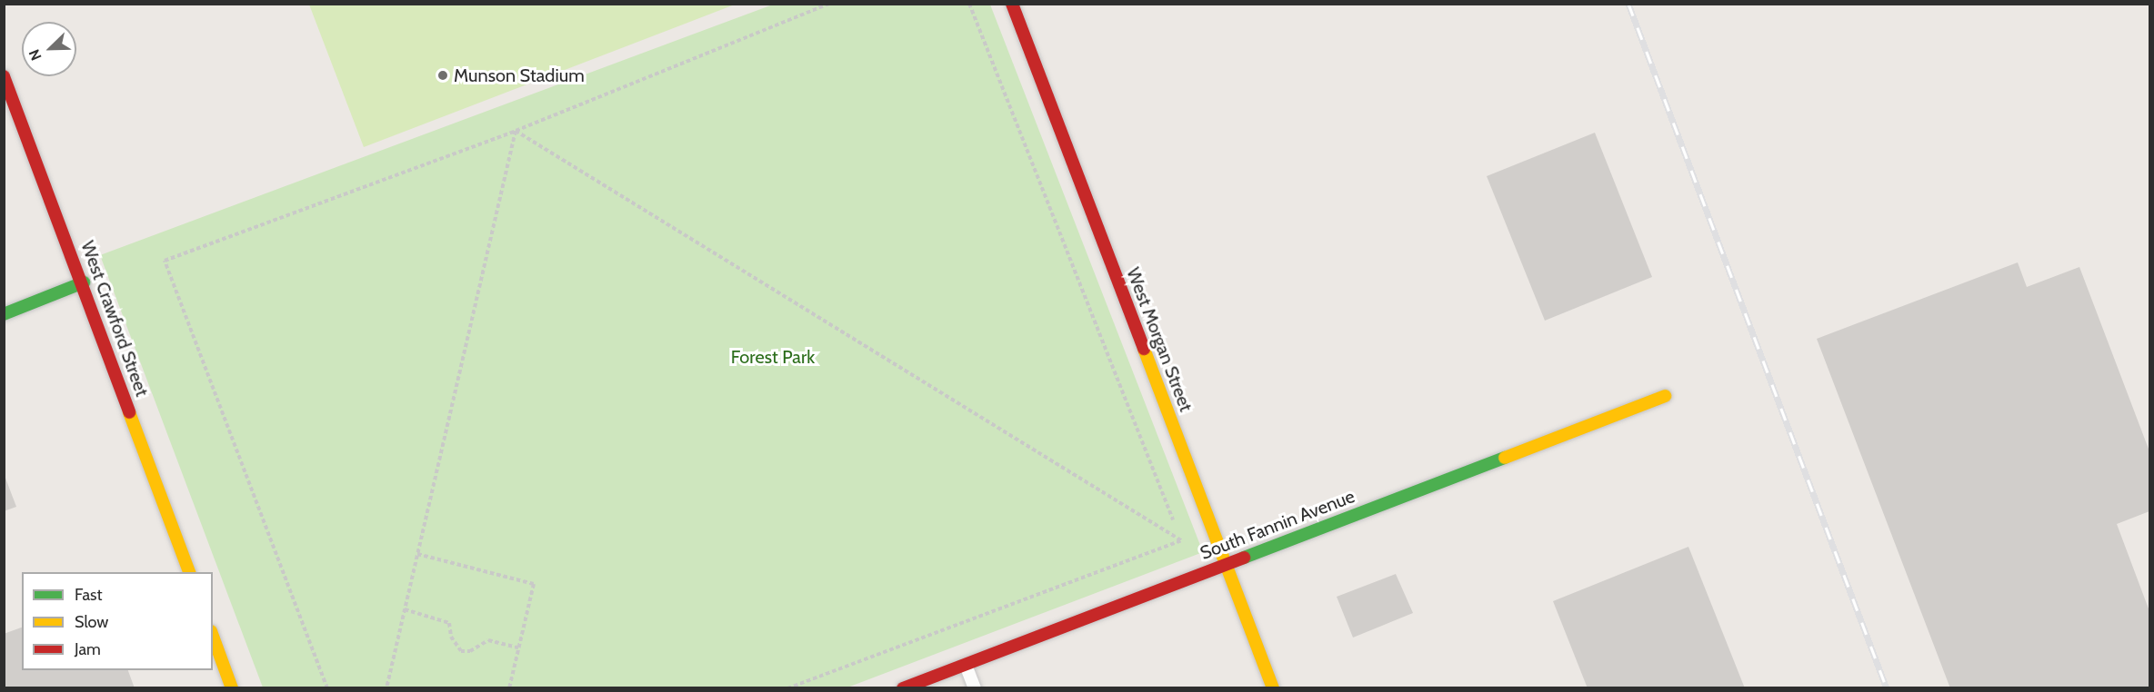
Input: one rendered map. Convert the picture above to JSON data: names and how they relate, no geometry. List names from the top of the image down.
{
  "streets": {
    "street": ["West Crawford Street", "West Morgan Street", "South Fannin Avenue"]
  },
  "crossings": [
    ["West Morgan Street", "South Fannin Avenue"]
  ],
  "parks": ["Forest Park"],
  "places": ["Munson Stadium"],
  "legend": ["Fast", "Slow", "Jam"],
  "north": "bottom left"
}
